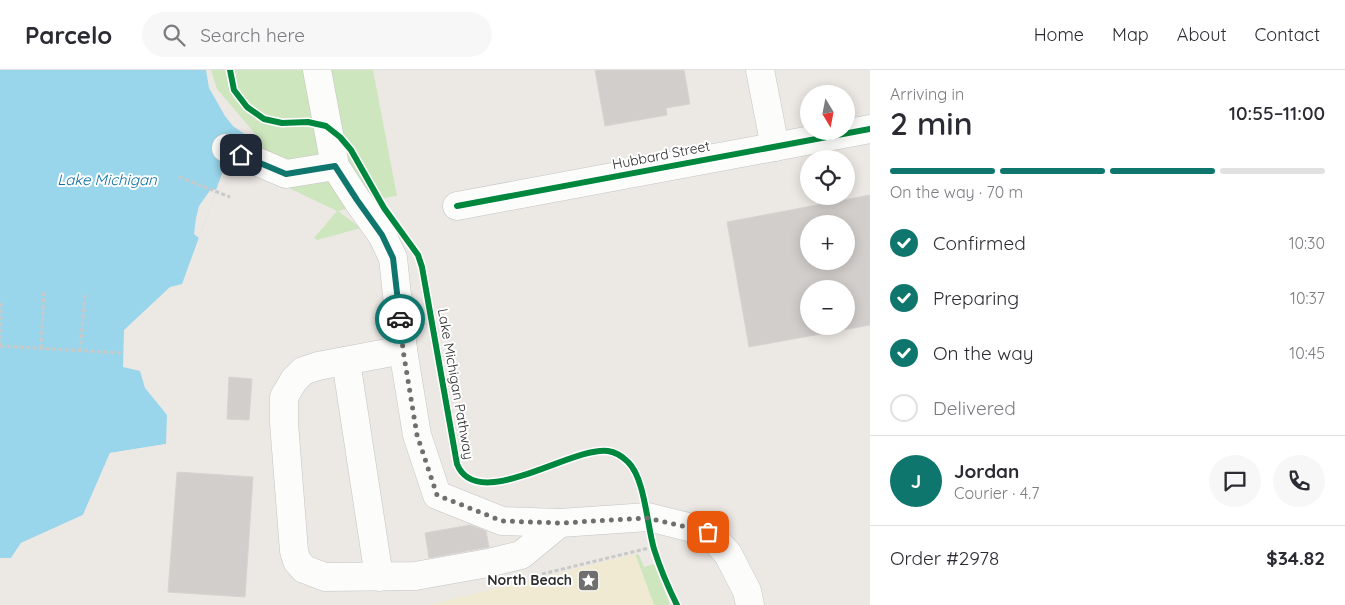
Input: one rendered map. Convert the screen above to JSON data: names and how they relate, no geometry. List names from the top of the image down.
{
  "streets": {
    "street": ["Hubbard Street"],
    "cycle path": ["Lake Michigan Pathway"]
  },
  "water": ["Lake Michigan"],
  "places": {
    "place": ["North Beach"]
  },
  "north": "bottom",
  "page": {
    "header": "Parcelo",
    "search": "Search here",
    "nav": [
      "Home",
      "Map",
      "About",
      "Contact"
    ],
    "heading": ["2 min", "Arriving in", "10:55–11:00"],
    "panel": [
      "Jordan",
      "Courier · 4.7",
      "Order #2978",
      "$34.82"
    ],
    "map_buttons": ["+", "−"],
    "bar": "On the way · 70 m",
    "list": [
      ["Confirmed", "10:30"],
      ["Preparing", "10:37"],
      ["On the way", "10:45"],
      "Delivered"
    ],
    "round": "J"
  }
}
